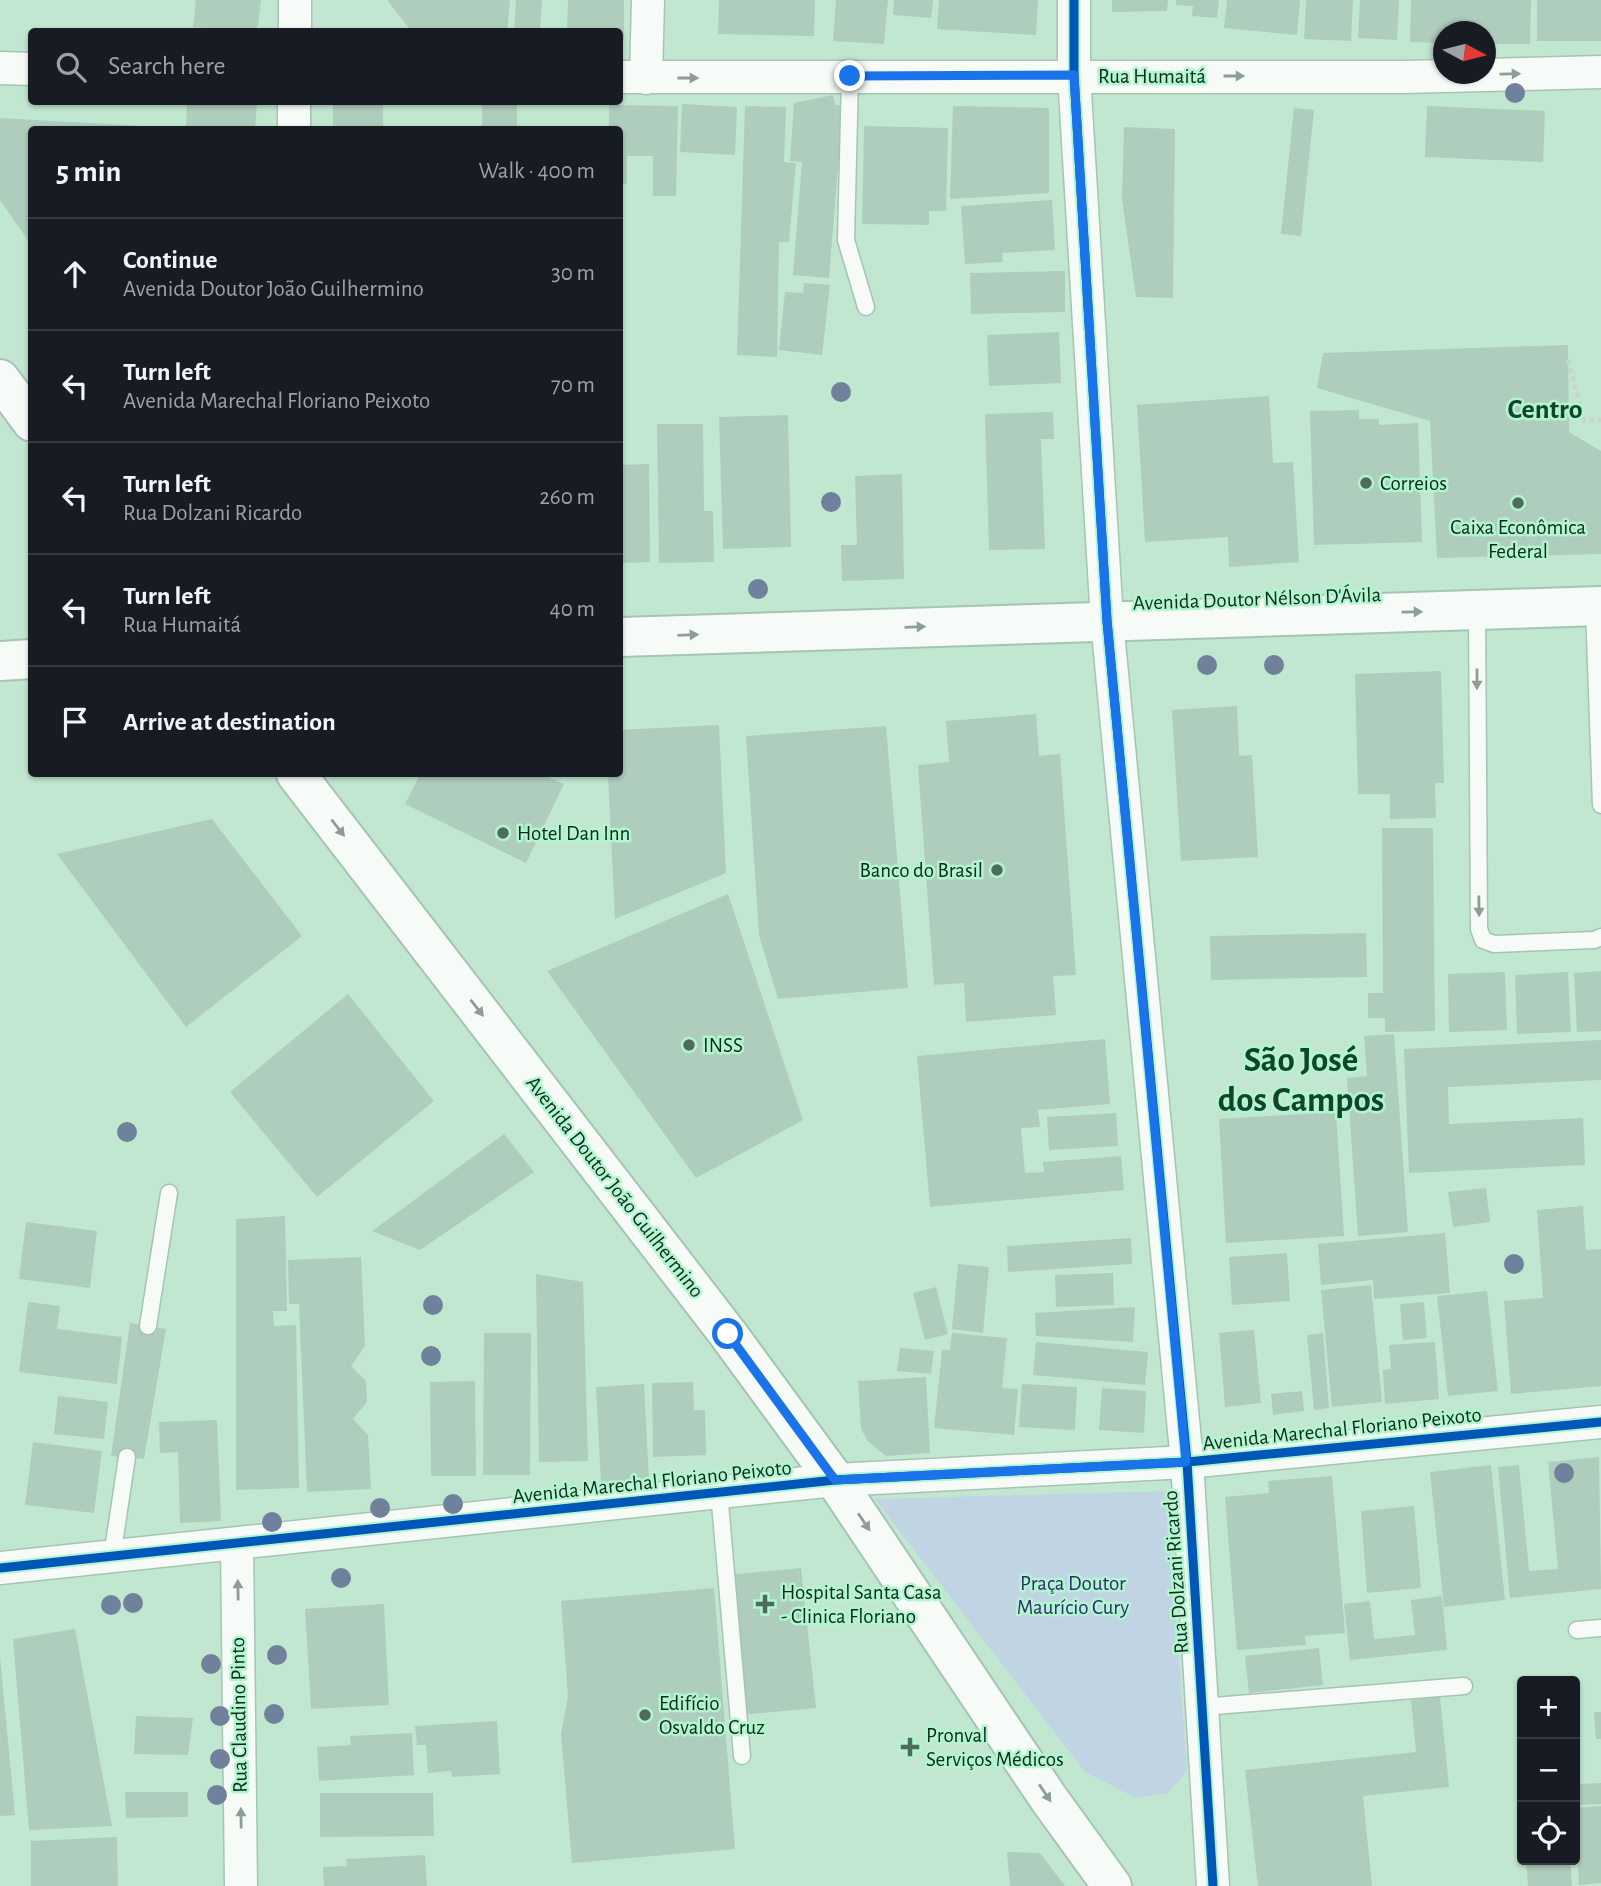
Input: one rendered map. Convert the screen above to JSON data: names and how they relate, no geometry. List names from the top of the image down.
{
  "streets": {
    "main road": ["Avenida Doutor Nélson D'Ávila", "Avenida Doutor João Guilhermino"],
    "street": [
      "Rua Humaitá",
      "Avenida Marechal Floriano Peixoto",
      "Rua Dolzani Ricardo",
      "Rua Claudino Pinto"
    ]
  },
  "crossings": [
    ["Rua Humaitá", "Rua Dolzani Ricardo"],
    ["Avenida Doutor Nélson D'Ávila", "Rua Dolzani Ricardo"],
    ["Avenida Doutor João Guilhermino", "Avenida Marechal Floriano Peixoto"],
    ["Avenida Marechal Floriano Peixoto", "Rua Dolzani Ricardo"],
    ["Avenida Marechal Floriano Peixoto", "Rua Claudino Pinto"]
  ],
  "one_way": [
    "Rua Humaitá",
    "Avenida Doutor Nélson D'Ávila",
    "Avenida Doutor João Guilhermino",
    "Rua Claudino Pinto"
  ],
  "districts": ["Centro", "São José dos Campos"],
  "parks": ["Praça Doutor Maurício Cury"],
  "places": {
    "other": [
      "Correios",
      "Caixa Econômica Federal",
      "Hotel Dan Inn",
      "Banco do Brasil",
      "INSS",
      "Edifício Osvaldo Cruz"
    ],
    "health": ["Hospital Santa Casa - Clinica Floriano", "Pronval Serviços Médicos"]
  },
  "north": "right",
  "page": {
    "search": "Search here",
    "heading": ["5 min", "Walk · 400 m"],
    "list": [
      ["Continue", "Avenida Doutor João Guilhermino", "30 m"],
      ["Turn left", "Avenida Marechal Floriano Peixoto", "70 m"],
      ["Turn left", "Rua Dolzani Ricardo", "260 m"],
      ["Turn left", "Rua Humaitá", "40 m"],
      "Arrive at destination"
    ],
    "map_buttons": ["+", "−"]
  }
}
